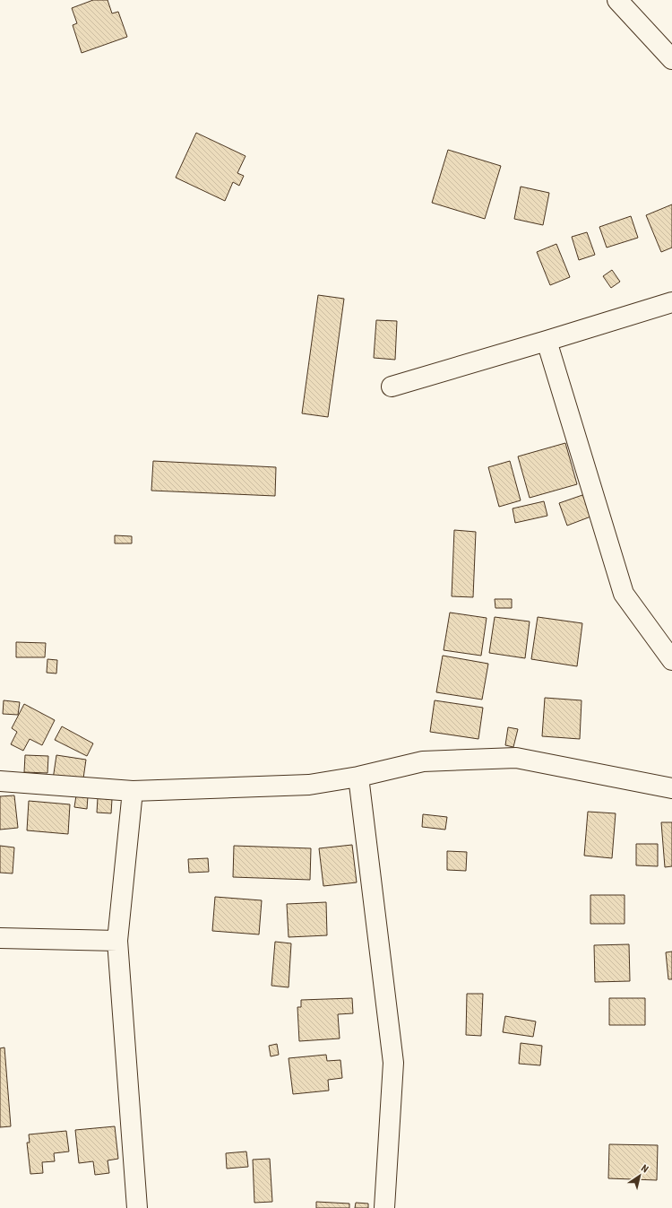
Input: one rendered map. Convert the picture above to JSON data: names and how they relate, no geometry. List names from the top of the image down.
{
  "north": "top right"
}
